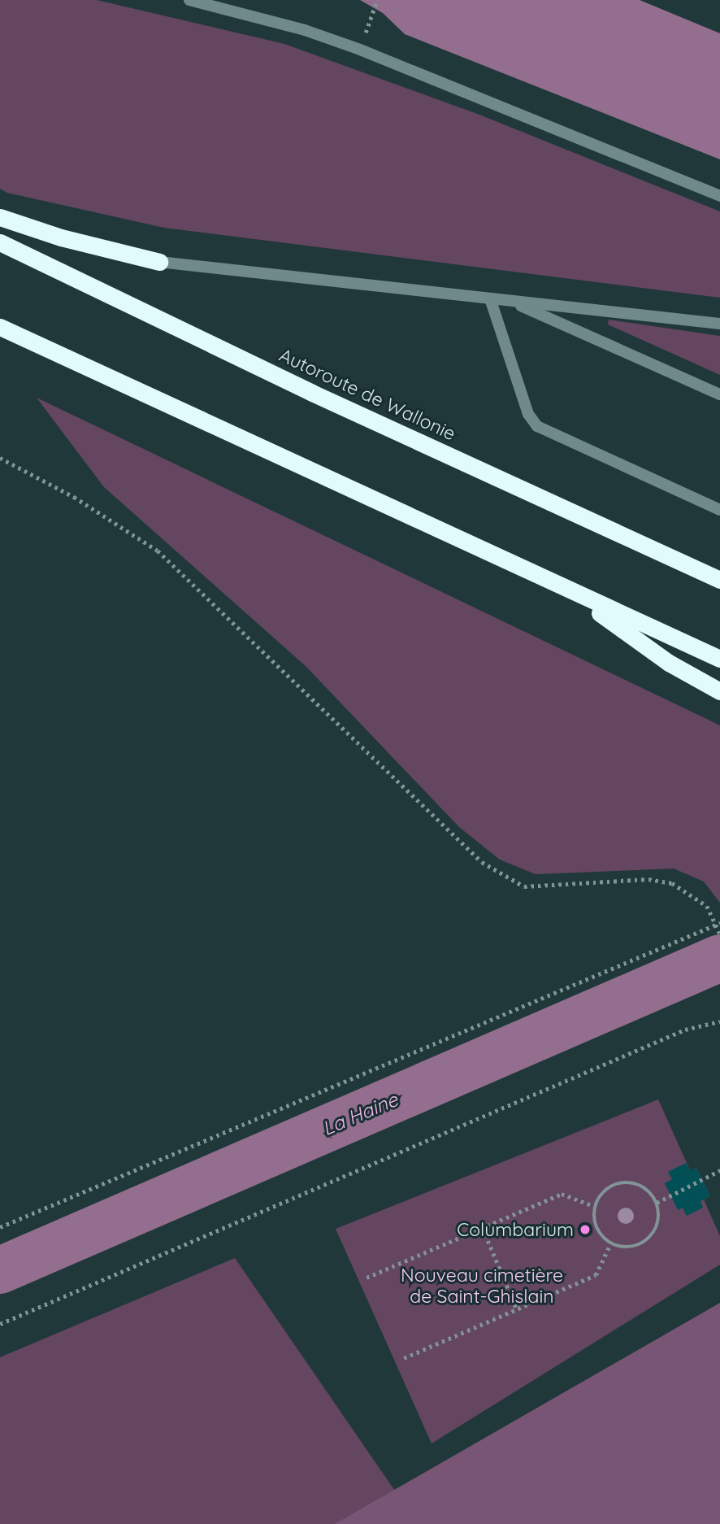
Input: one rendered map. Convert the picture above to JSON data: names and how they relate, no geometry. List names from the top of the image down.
{
  "streets": {
    "highway": ["Autoroute de Wallonie"]
  },
  "water": ["La Haine"],
  "parks": ["Nouveau cimetière de Saint-Ghislain"],
  "places": ["Columbarium"]
}
